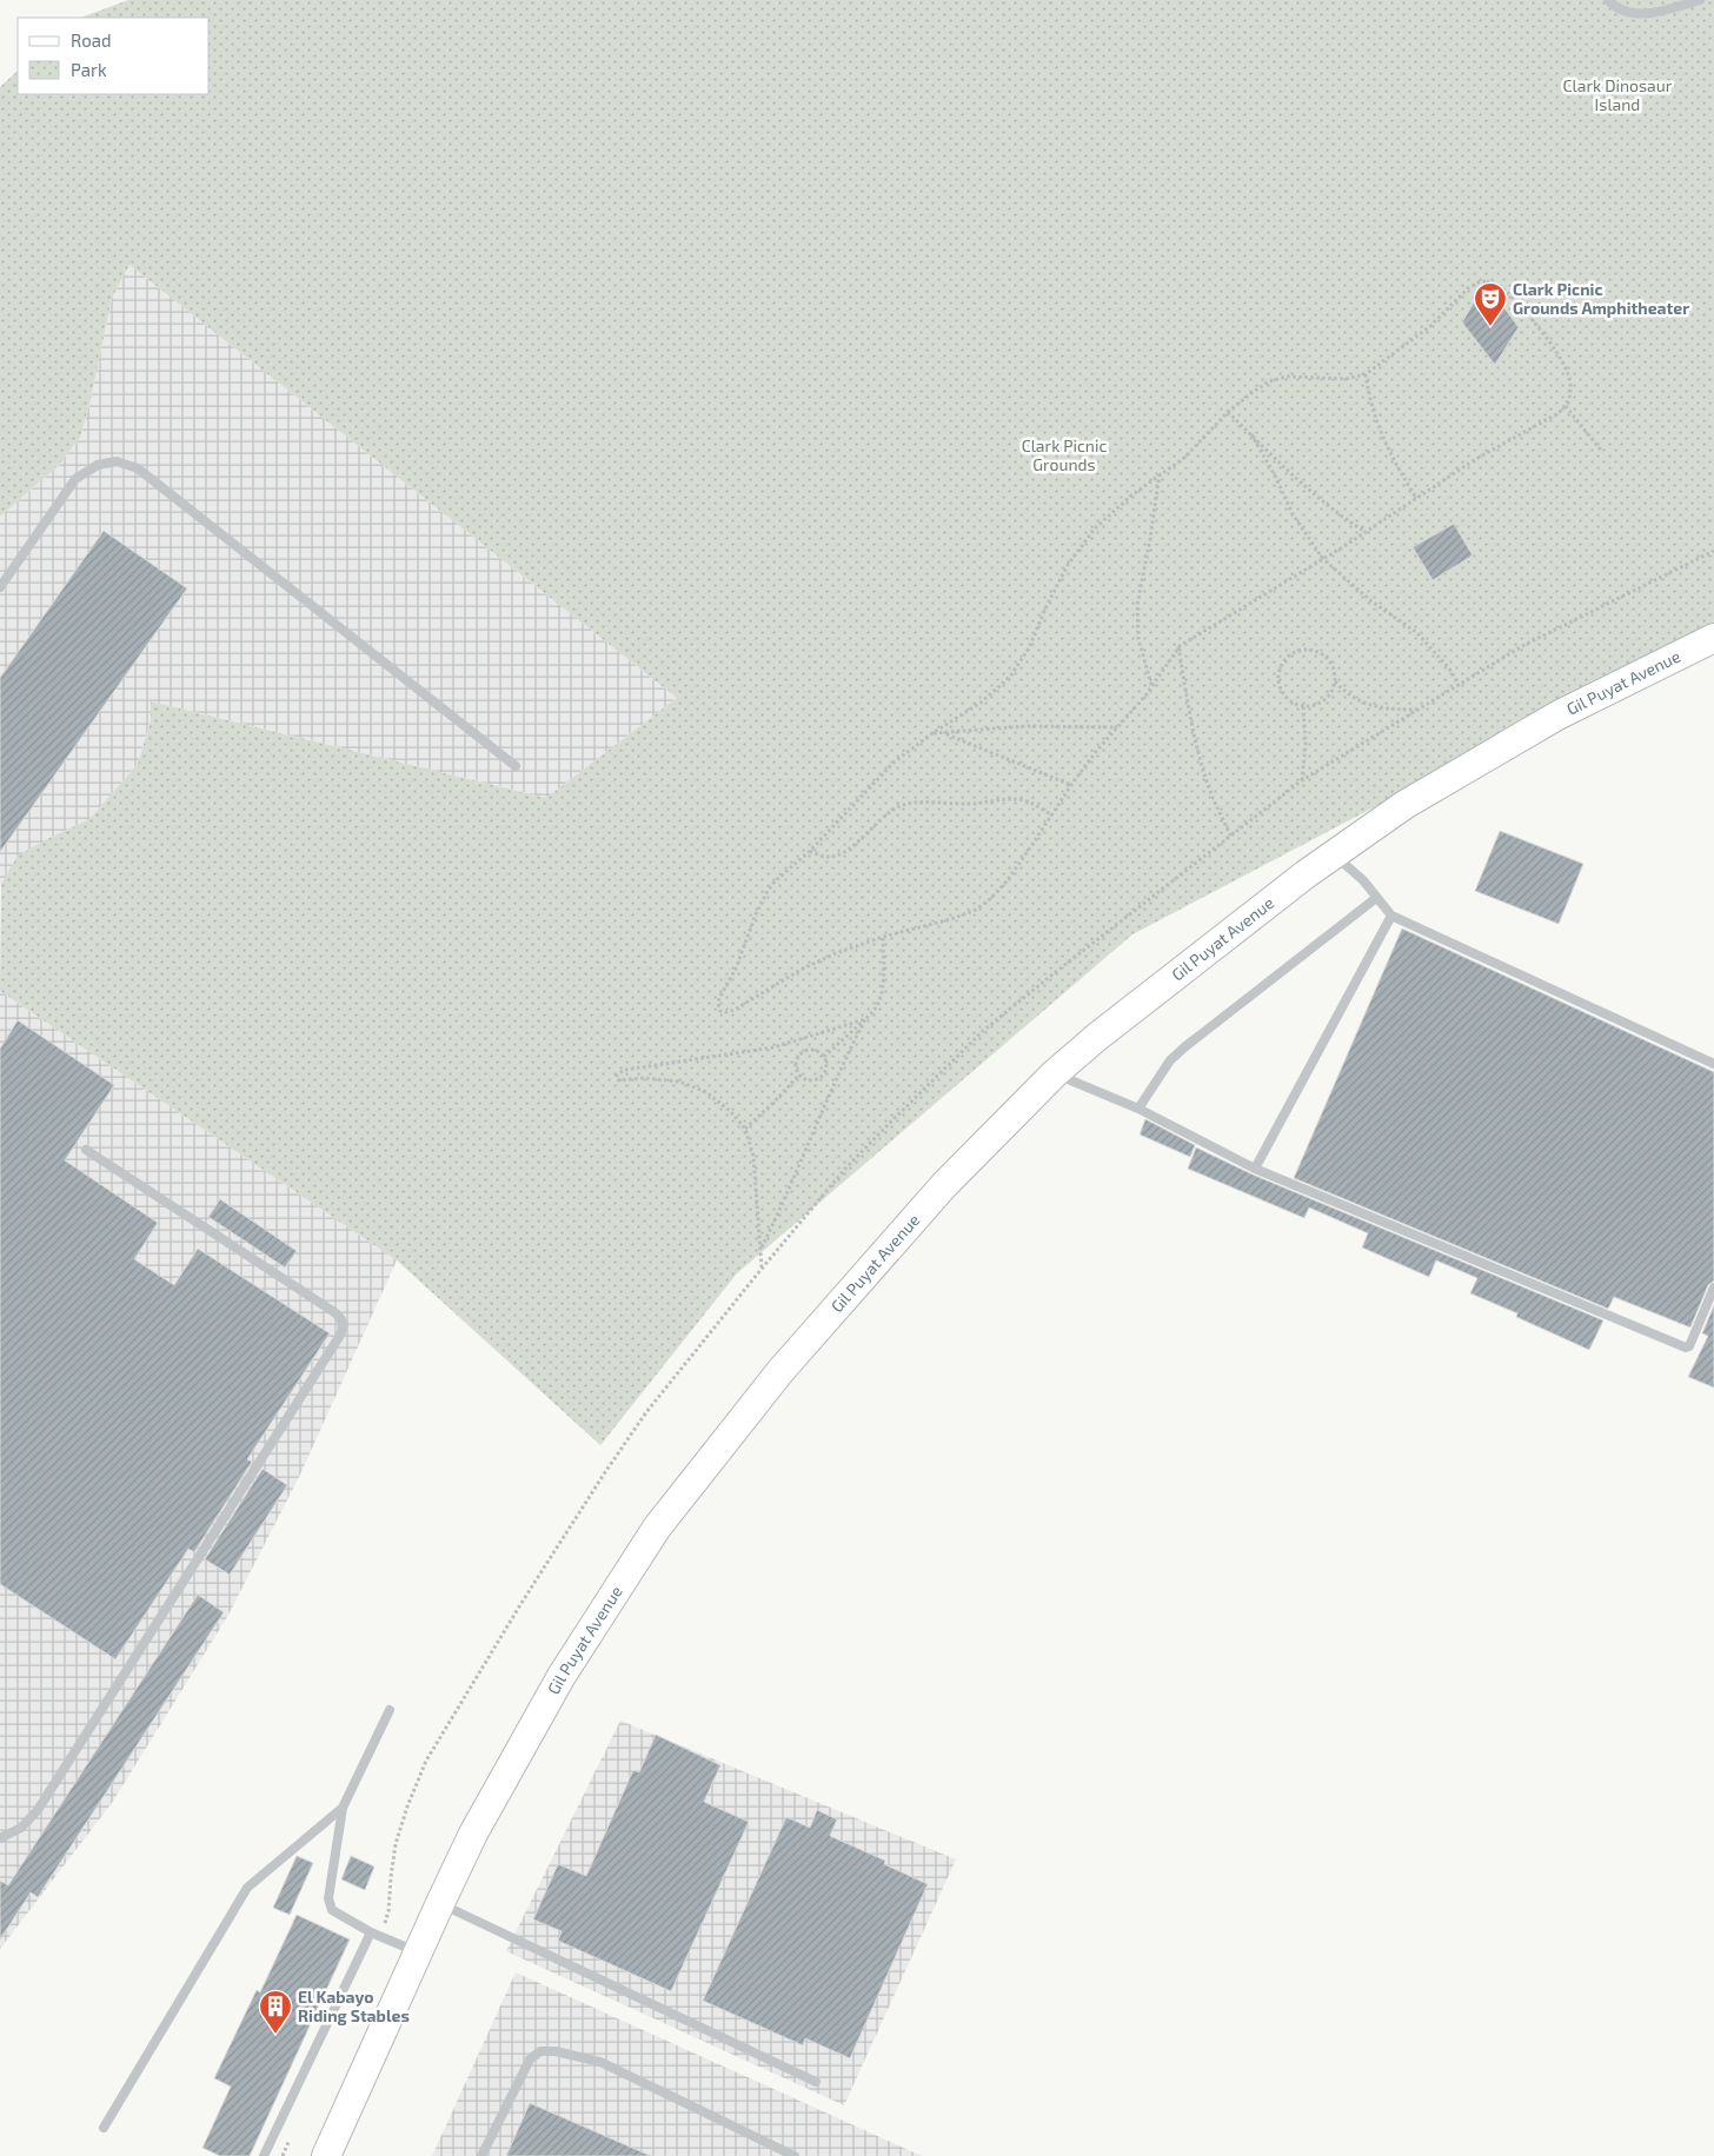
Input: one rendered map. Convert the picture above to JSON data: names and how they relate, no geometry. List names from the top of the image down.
{
  "streets": {
    "main road": ["Gil Puyat Avenue"]
  },
  "parks": ["Clark Dinosaur Island", "Clark Picnic Grounds"],
  "places": {
    "theatre": ["Clark Picnic Grounds Amphitheater"],
    "building": ["El Kabayo Riding Stables"]
  },
  "legend": ["Road", "Park"]
}
